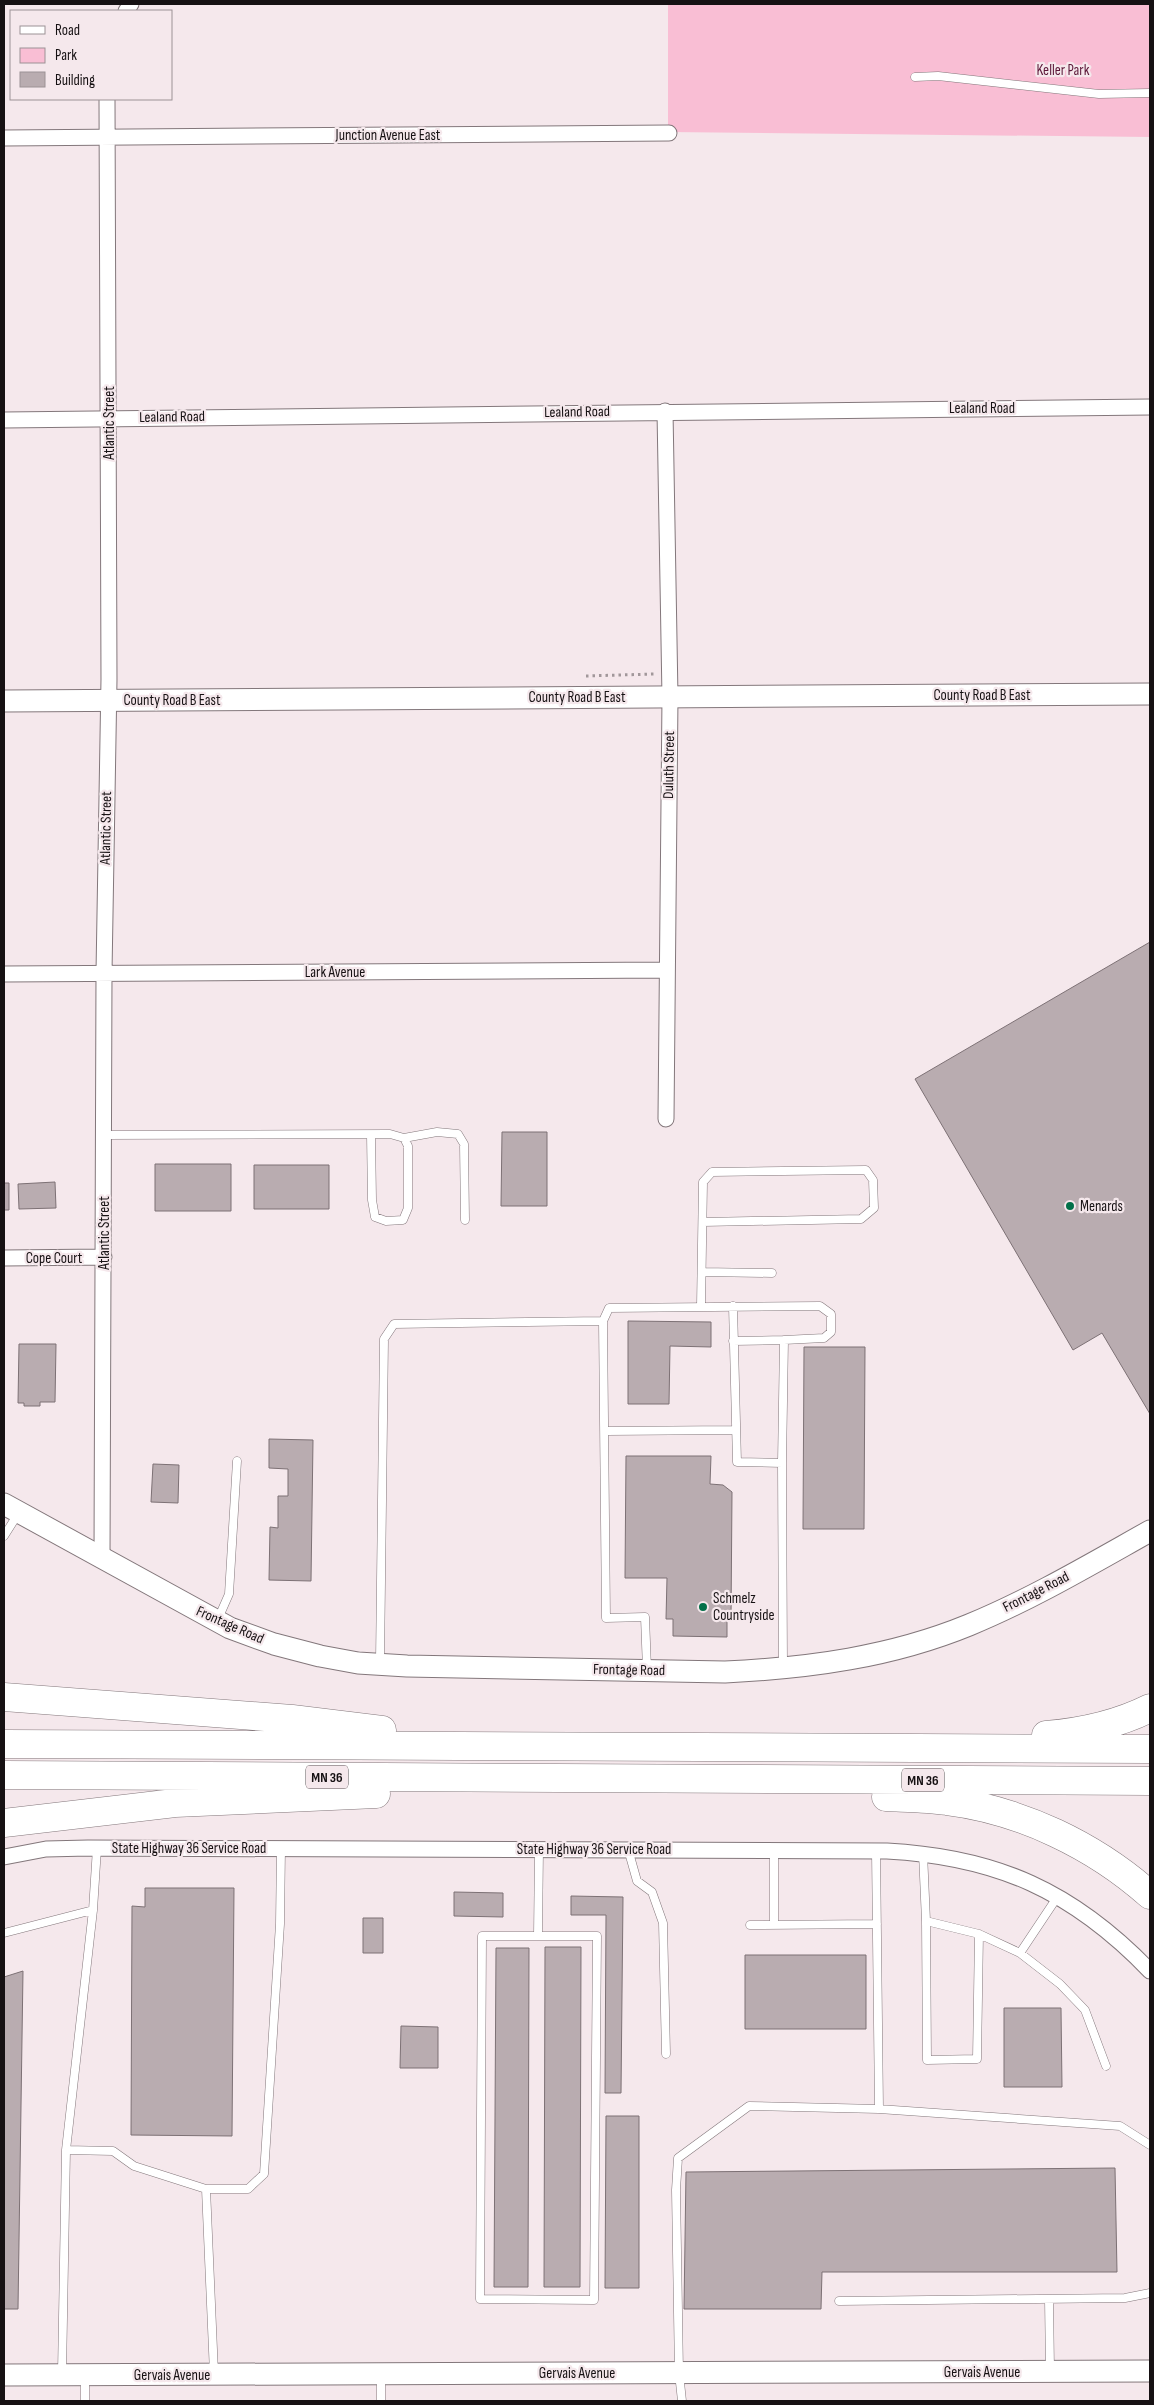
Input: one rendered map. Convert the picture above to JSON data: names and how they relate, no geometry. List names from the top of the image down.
{
  "streets": {
    "highway": ["MN 36"],
    "street": [
      "Junction Avenue East",
      "Lealand Road",
      "Atlantic Street",
      "County Road B East",
      "Duluth Street",
      "Lark Avenue",
      "Cope Court",
      "Frontage Road",
      "State Highway 36 Service Road",
      "Gervais Avenue"
    ]
  },
  "crossings": [
    ["Junction Avenue East", "Atlantic Street"],
    ["Lealand Road", "Atlantic Street"],
    ["Lealand Road", "Duluth Street"],
    ["Atlantic Street", "County Road B East"],
    ["Atlantic Street", "Lark Avenue"],
    ["Atlantic Street", "Cope Court"],
    ["Atlantic Street", "Frontage Road"],
    ["County Road B East", "Duluth Street"],
    ["Duluth Street", "Lark Avenue"]
  ],
  "parks": ["Keller Park"],
  "places": ["Menards", "Schmelz Countryside"],
  "legend": ["Road", "Park", "Building"]
}
